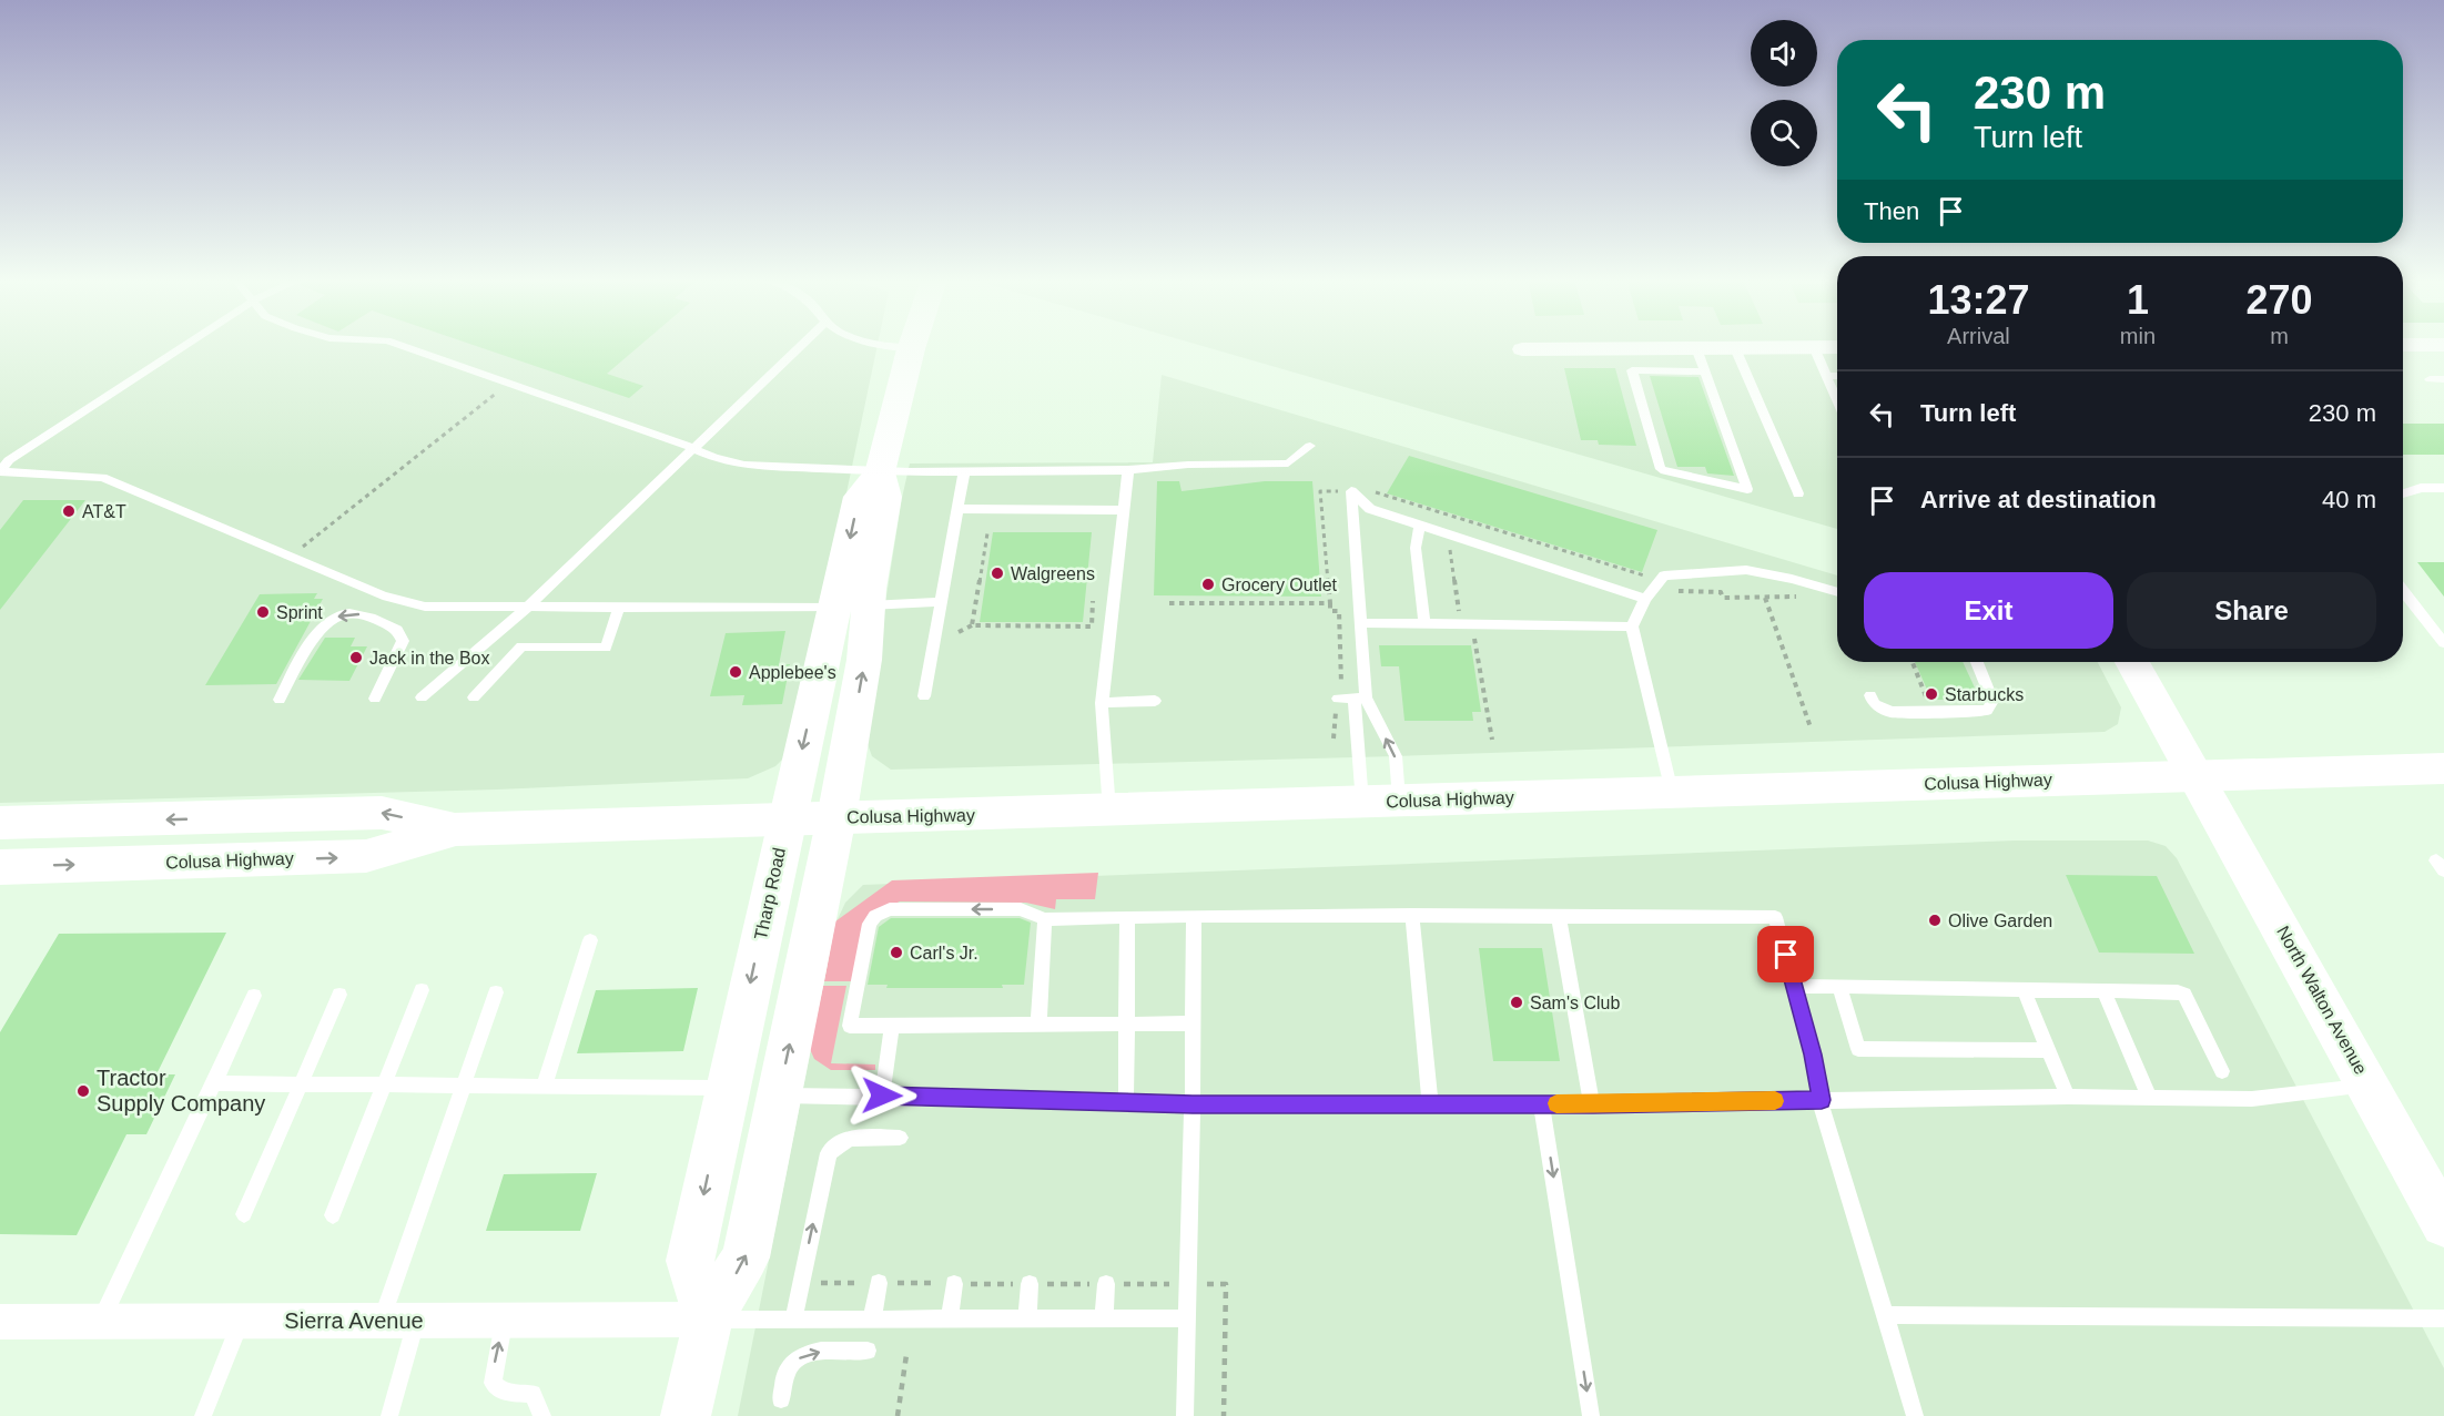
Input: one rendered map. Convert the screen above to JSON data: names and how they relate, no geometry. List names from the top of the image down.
{
  "streets": {
    "main road": ["Colusa Highway", "Tharp Road", "North Walton Avenue"],
    "street": ["Sierra Avenue"]
  },
  "crossings": [
    ["Colusa Highway", "Tharp Road"],
    ["Colusa Highway", "North Walton Avenue"],
    ["Tharp Road", "Sierra Avenue"]
  ],
  "places": [
    "AT&T",
    "Walgreens",
    "Grocery Outlet",
    "Sprint",
    "Jack in the Box",
    "Applebee's",
    "Starbucks",
    "Olive Garden",
    "Carl's Jr.",
    "Sam's Club",
    "Tractor Supply Company"
  ],
  "page": {
    "turn": ["230 m", "Turn left"],
    "then": "Then",
    "eta": [
      "13:27",
      "Arrival",
      "1",
      "min",
      "270",
      "m"
    ],
    "list": [
      {
        "name": "Turn left",
        "value": "230 m"
      },
      {
        "name": "Arrive at destination",
        "value": "40 m"
      }
    ],
    "buttons": ["Exit", "Share"]
  }
}
